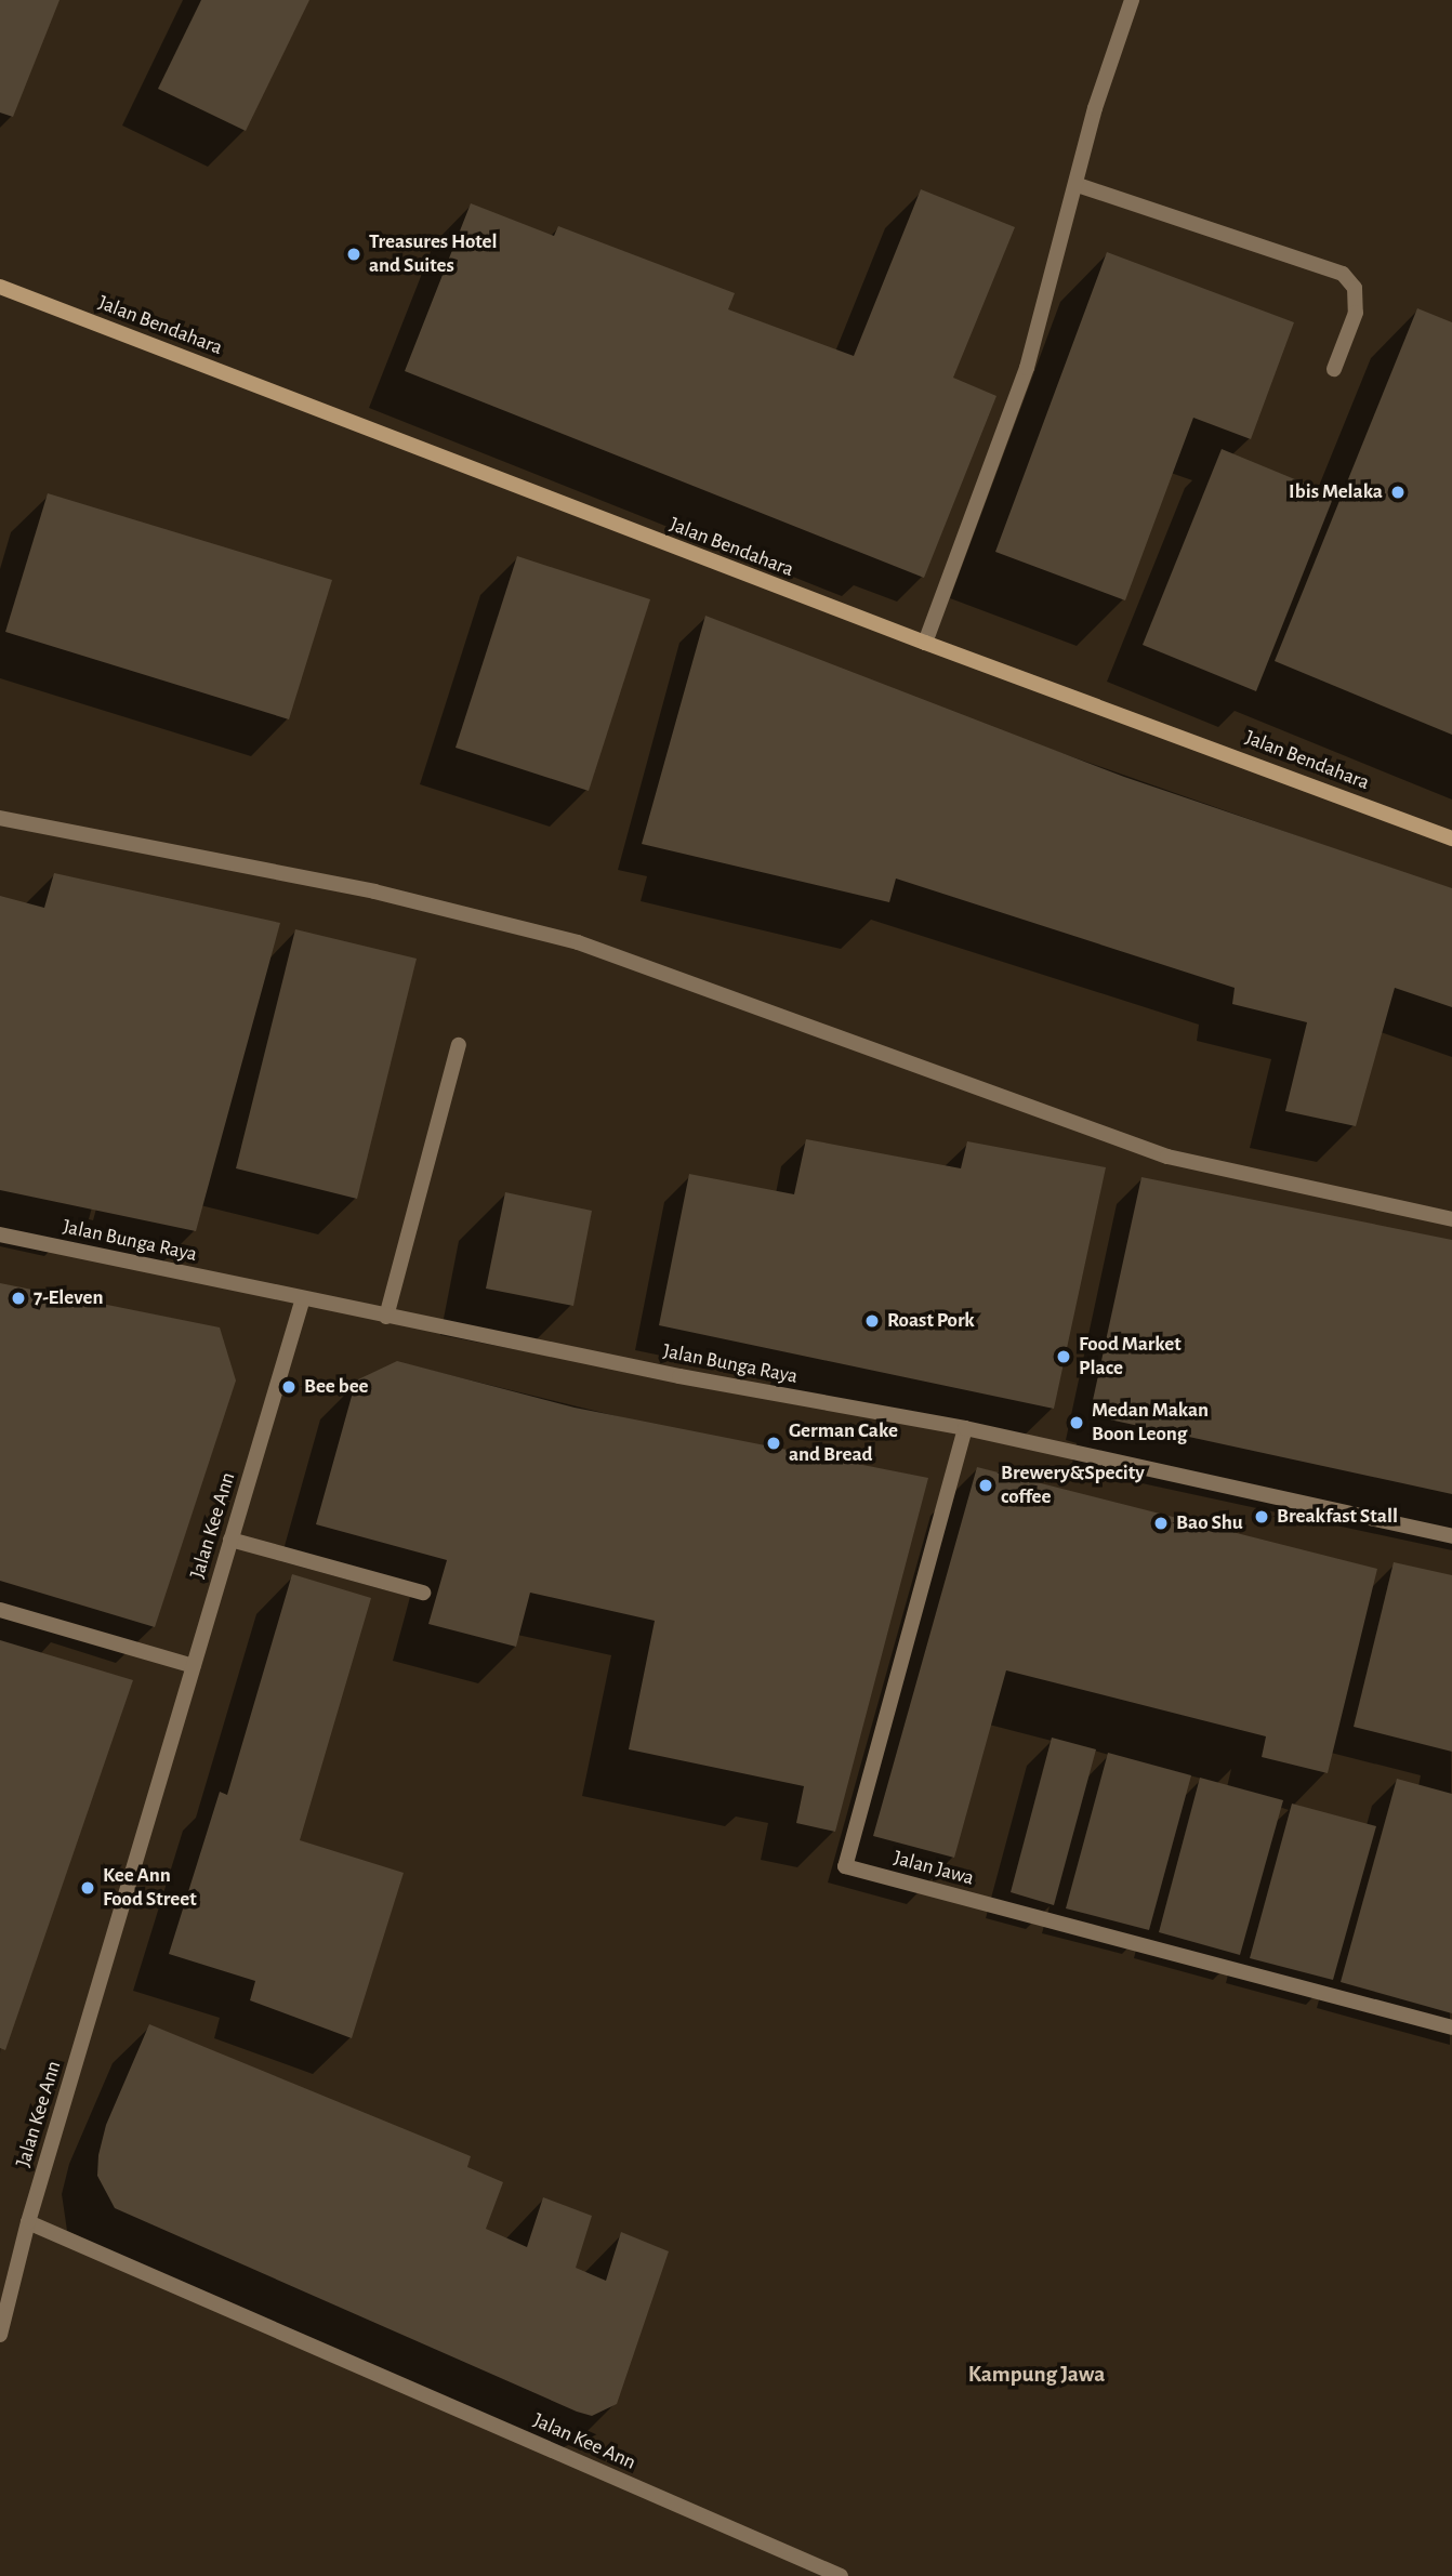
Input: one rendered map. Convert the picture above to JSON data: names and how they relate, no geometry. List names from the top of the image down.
{
  "streets": {
    "main road": ["Jalan Bendahara"],
    "street": ["Jalan Bunga Raya", "Jalan Kee Ann", "Jalan Jawa"]
  },
  "crossings": [
    ["Jalan Bunga Raya", "Jalan Kee Ann"],
    ["Jalan Bunga Raya", "Jalan Jawa"]
  ],
  "districts": ["Kampung Jawa"],
  "places": [
    "Treasures Hotel and Suites",
    "Ibis Melaka",
    "7-Eleven",
    "Roast Pork",
    "Food Market Place",
    "Bee bee",
    "Medan Makan Boon Leong",
    "German Cake and Bread",
    "Brewery&Specity coffee",
    "Breakfast Stall",
    "Bao Shu",
    "Kee Ann Food Street"
  ]
}
